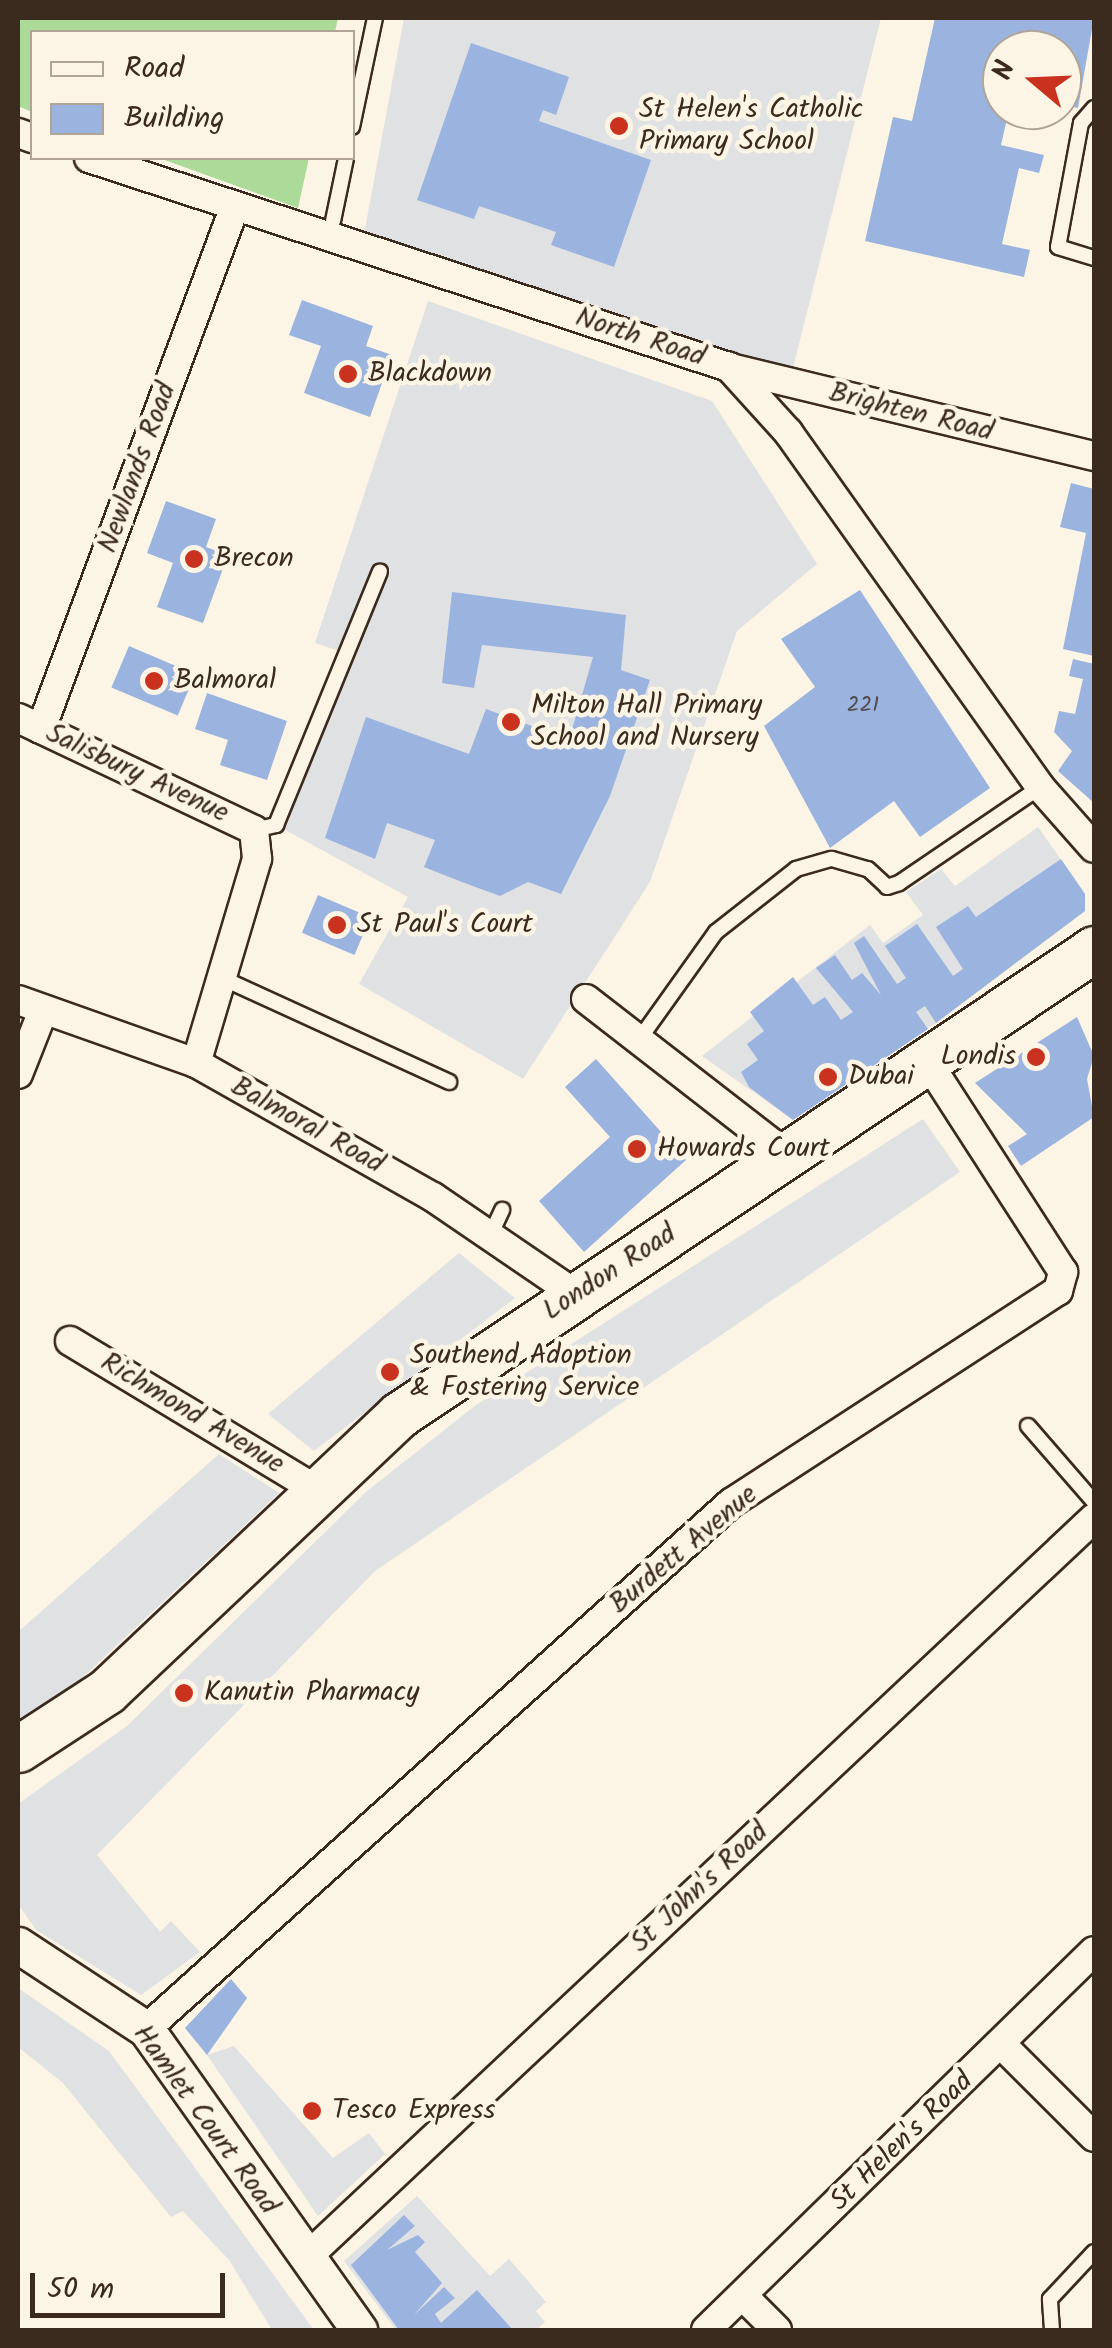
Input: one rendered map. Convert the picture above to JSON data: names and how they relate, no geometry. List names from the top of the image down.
{
  "streets": {
    "main road": ["London Road"],
    "street": [
      "North Road",
      "Brighten Road",
      "Newlands Road",
      "Salisbury Avenue",
      "Balmoral Road",
      "Richmond Avenue",
      "Burdett Avenue",
      "St John's Road",
      "Hamlet Court Road",
      "St Helen's Road"
    ]
  },
  "crossings": [
    ["North Road", "Brighten Road"],
    ["North Road", "Newlands Road"],
    ["Newlands Road", "Salisbury Avenue"],
    ["Salisbury Avenue", "Balmoral Road"],
    ["Balmoral Road", "London Road"],
    ["London Road", "Richmond Avenue"],
    ["London Road", "Burdett Avenue"],
    ["Burdett Avenue", "Hamlet Court Road"],
    ["St John's Road", "Hamlet Court Road"]
  ],
  "places": [
    "St Helen's Catholic Primary School",
    "Blackdown",
    "Brecon",
    "Balmoral",
    "Milton Hall Primary School and Nursery",
    "St Paul's Court",
    "Londis",
    "Dubai",
    "Howards Court",
    "Southend Adoption & Fostering Service",
    "Kanutin Pharmacy",
    "Tesco Express"
  ],
  "house_numbers": ["221"],
  "legend": ["Road", "Building"],
  "scale_bar": "50 m",
  "north": "left"
}
